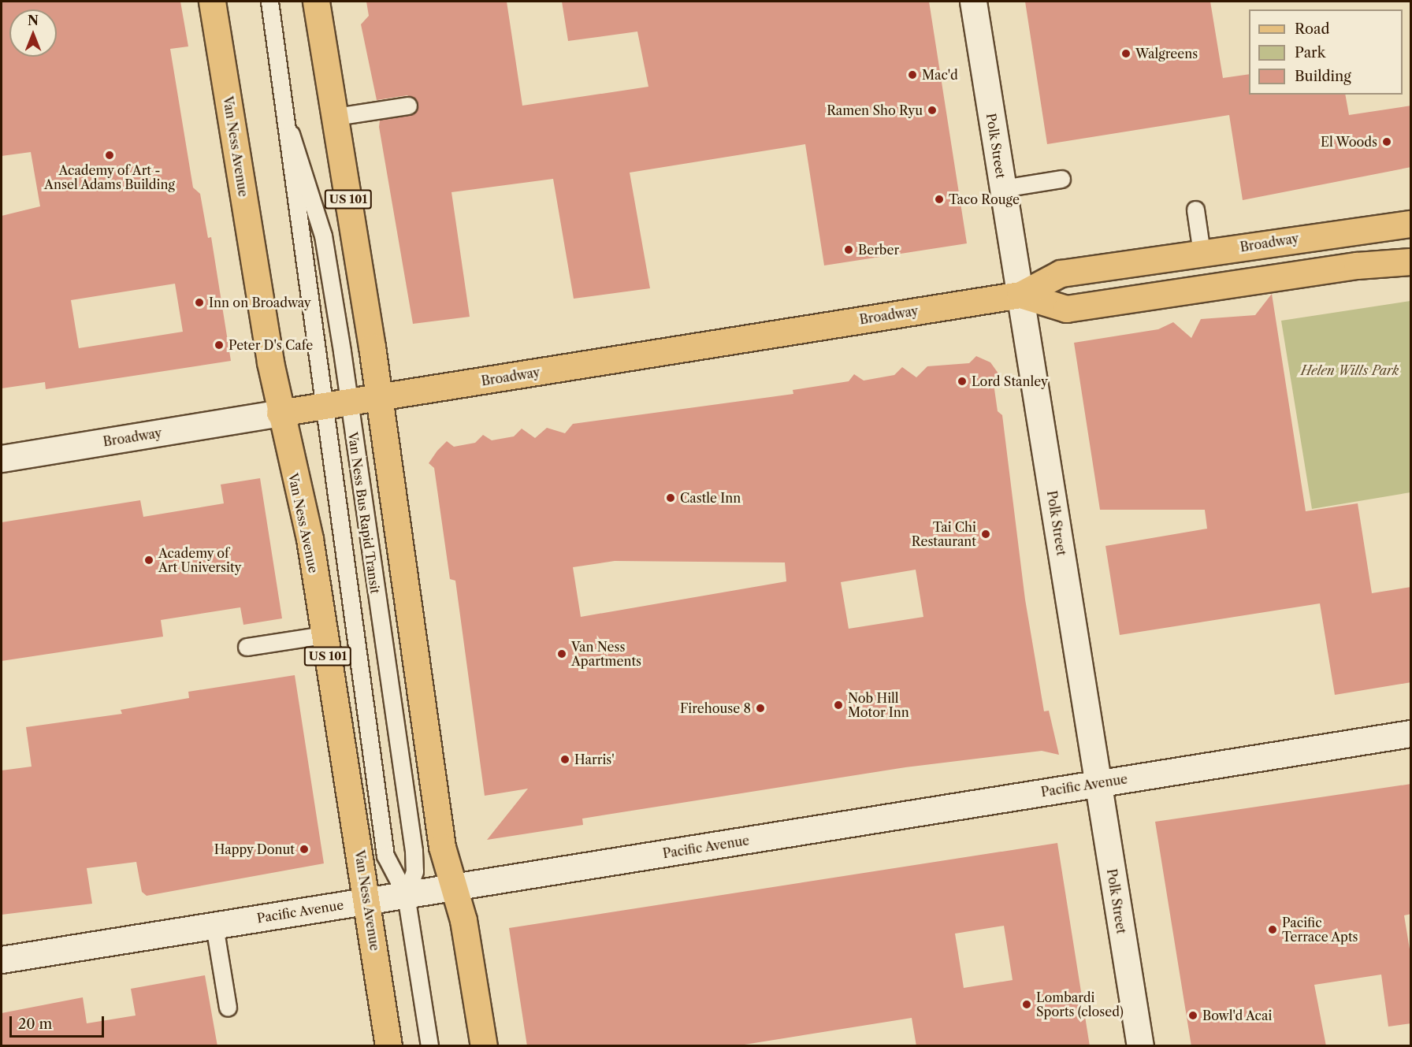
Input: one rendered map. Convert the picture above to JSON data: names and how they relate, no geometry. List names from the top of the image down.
{
  "streets": {
    "main road": ["Van Ness Avenue", "US 101", "Broadway"],
    "street": ["Polk Street", "Pacific Avenue"],
    "lane": ["Van Ness Bus Rapid Transit"]
  },
  "crossings": [
    ["Polk Street", "Broadway"],
    ["Polk Street", "Pacific Avenue"],
    ["Van Ness Avenue", "Broadway"],
    ["Van Ness Avenue", "Pacific Avenue"],
    ["US 101", "Broadway"],
    ["US 101", "Pacific Avenue"],
    ["Broadway", "Van Ness Bus Rapid Transit"],
    ["Van Ness Bus Rapid Transit", "Pacific Avenue"]
  ],
  "parks": ["Helen Wills Park"],
  "places": [
    "Walgreens",
    "Mac'd",
    "Ramen Sho Ryu",
    "El Woods",
    "Academy of Art - Ansel Adams Building",
    "Taco Rouge",
    "Berber",
    "Inn on Broadway",
    "Peter D's Cafe",
    "Lord Stanley",
    "Castle Inn",
    "Tai Chi Restaurant",
    "Academy of Art University",
    "Van Ness Apartments",
    "Nob Hill Motor Inn",
    "Firehouse 8",
    "Harris'",
    "Happy Donut",
    "Pacific Terrace Apts",
    "Lombardi Sports (closed)",
    "Bowl'd Acai"
  ],
  "legend": ["Road", "Park", "Building"],
  "scale_bar": "20 m",
  "north": "top"
}
